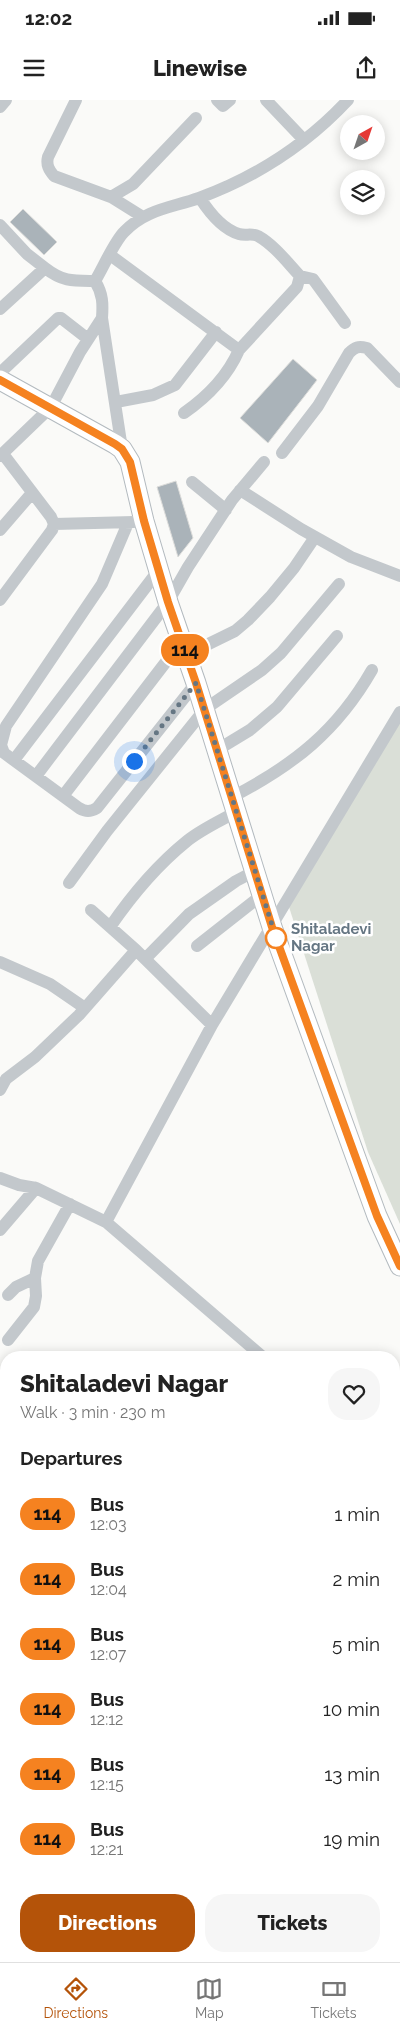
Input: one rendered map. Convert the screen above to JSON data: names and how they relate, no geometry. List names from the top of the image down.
{
  "places": ["Shitaladevi Nagar"],
  "lines": ["bus line 114"],
  "north": "top right",
  "page": {
    "status": "12:02",
    "header": "Linewise",
    "on_map": "114",
    "heading": [
      ["Shitaladevi Nagar", "Walk · 3 min · 230 m"],
      "Departures"
    ],
    "list": [
      {
        "mark": "114",
        "name": "Bus",
        "note": "12:03",
        "value": "1 min"
      },
      {
        "mark": "114",
        "name": "Bus",
        "note": "12:04",
        "value": "2 min"
      },
      {
        "mark": "114",
        "name": "Bus",
        "note": "12:07",
        "value": "5 min"
      },
      {
        "mark": "114",
        "name": "Bus",
        "note": "12:12",
        "value": "10 min"
      },
      {
        "mark": "114",
        "name": "Bus",
        "note": "12:15",
        "value": "13 min"
      },
      {
        "mark": "114",
        "name": "Bus",
        "note": "12:21",
        "value": "19 min"
      }
    ],
    "buttons": ["Directions", "Tickets"],
    "tabs": ["Directions", "Map", "Tickets"]
  }
}
